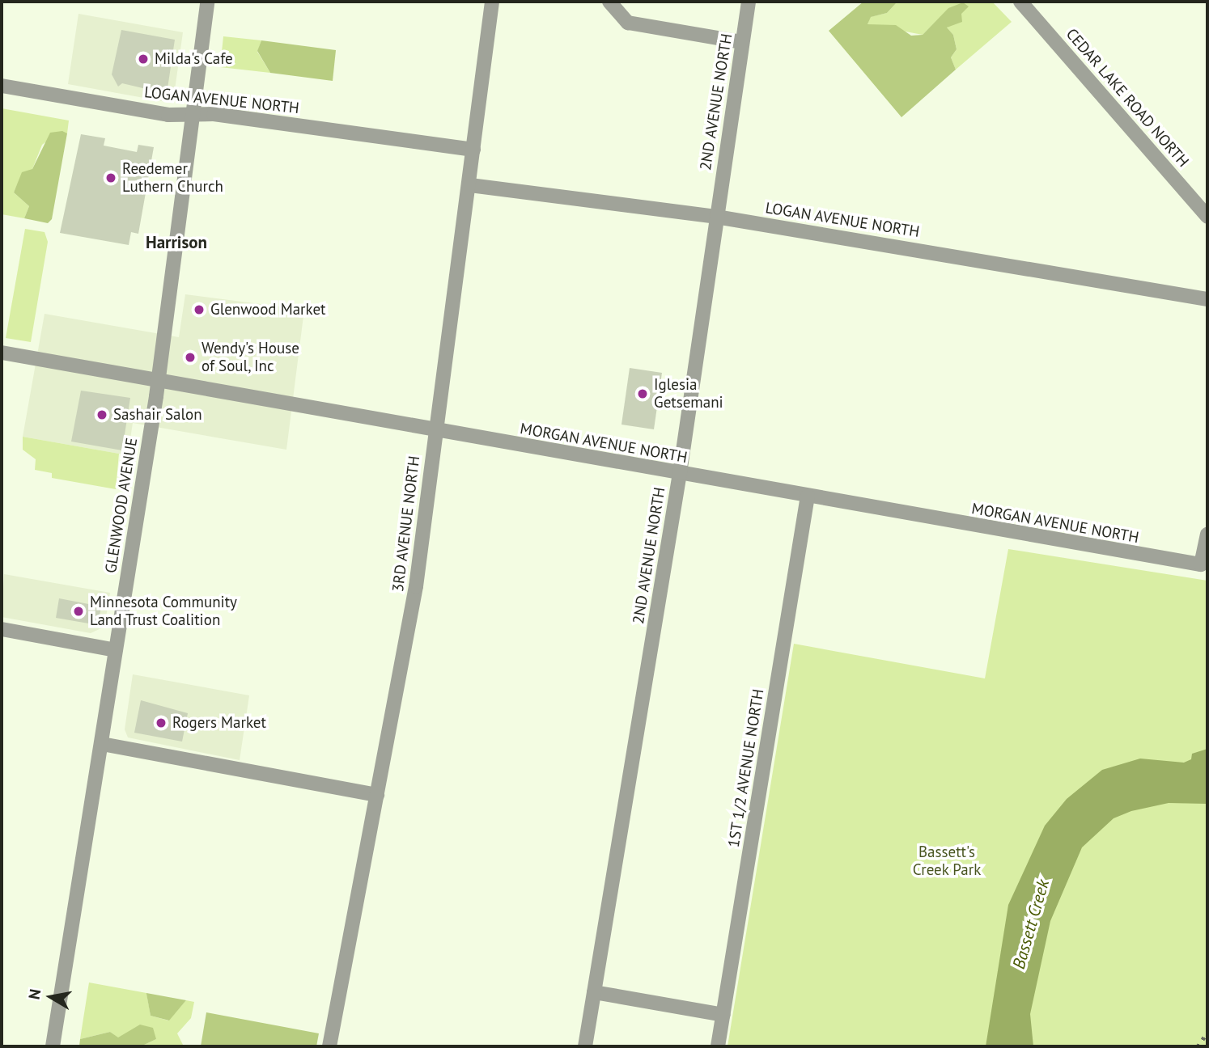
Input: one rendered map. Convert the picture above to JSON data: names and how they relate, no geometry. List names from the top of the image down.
{
  "streets": {
    "street": [
      "CEDAR LAKE ROAD NORTH",
      "LOGAN AVENUE NORTH",
      "2ND AVENUE NORTH",
      "MORGAN AVENUE NORTH",
      "GLENWOOD AVENUE",
      "3RD AVENUE NORTH",
      "1ST 1/2 AVENUE NORTH"
    ]
  },
  "crossings": [
    ["LOGAN AVENUE NORTH", "2ND AVENUE NORTH"],
    ["LOGAN AVENUE NORTH", "GLENWOOD AVENUE"],
    ["LOGAN AVENUE NORTH", "3RD AVENUE NORTH"],
    ["2ND AVENUE NORTH", "MORGAN AVENUE NORTH"],
    ["MORGAN AVENUE NORTH", "GLENWOOD AVENUE"],
    ["MORGAN AVENUE NORTH", "3RD AVENUE NORTH"],
    ["MORGAN AVENUE NORTH", "1ST 1/2 AVENUE NORTH"]
  ],
  "districts": ["Harrison"],
  "water": ["Bassett Creek"],
  "parks": ["Bassett's Creek Park"],
  "places": [
    "Milda's Cafe",
    "Reedemer Luthern Church",
    "Glenwood Market",
    "Wendy's House of Soul, Inc",
    "Iglesia Getsemani",
    "Sashair Salon",
    "Minnesota Community Land Trust Coalition",
    "Rogers Market"
  ],
  "north": "left"
}
